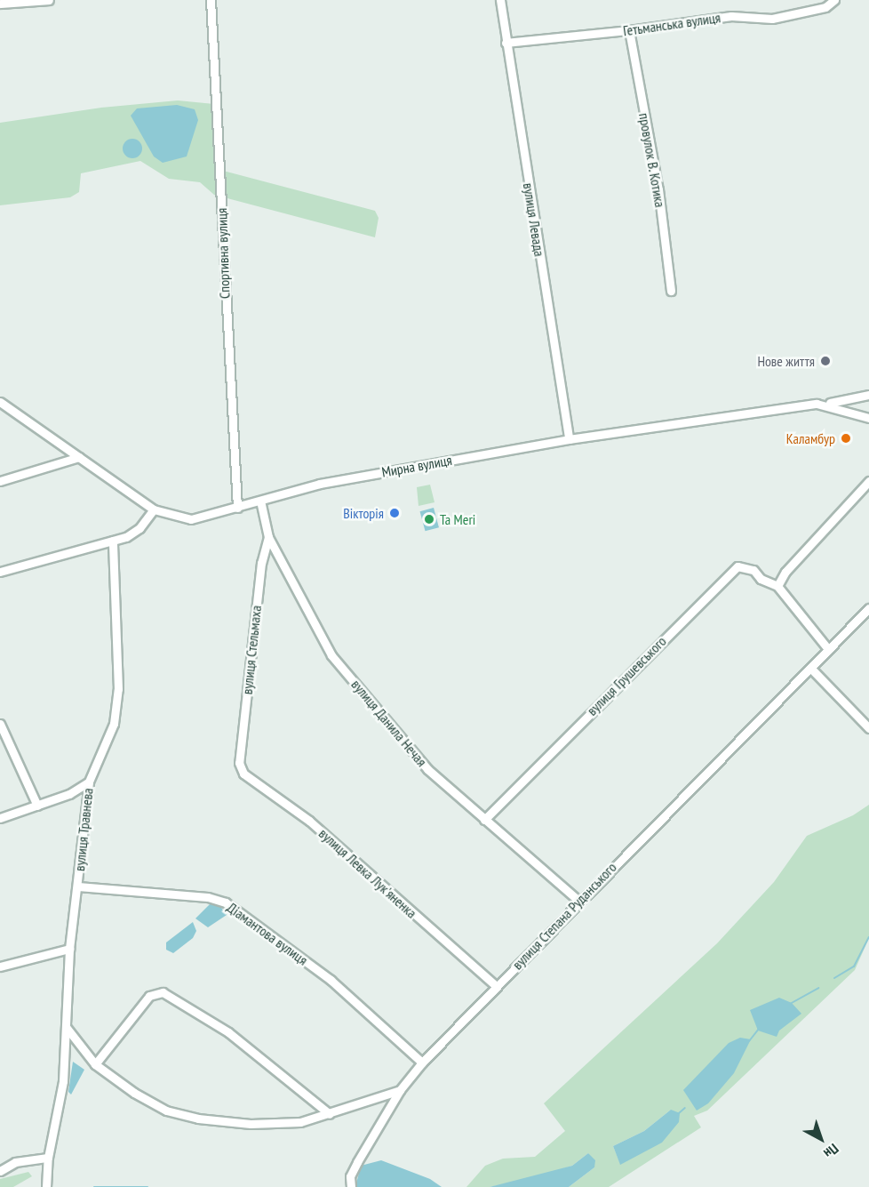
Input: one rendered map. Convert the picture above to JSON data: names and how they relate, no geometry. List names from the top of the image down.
{
  "streets": {
    "street": [
      "Гетьманська вулиця",
      "провулок В. Котика",
      "вулиця Левада",
      "Спортивна вулиця",
      "Мирна вулиця",
      "вулиця Стельмаха",
      "вулиця Грушевського",
      "вулиця Данила Нечая",
      "вулиця Травнева",
      "вулиця Левка Лук'яненка",
      "вулиця Степана Руданського",
      "Діамантова вулиця"
    ]
  },
  "crossings": [
    ["Гетьманська вулиця", "провулок В. Котика"],
    ["Гетьманська вулиця", "вулиця Левада"],
    ["вулиця Левада", "Мирна вулиця"],
    ["Спортивна вулиця", "Мирна вулиця"],
    ["Мирна вулиця", "вулиця Данила Нечая"],
    ["вулиця Стельмаха", "вулиця Данила Нечая"],
    ["вулиця Стельмаха", "вулиця Левка Лук'яненка"],
    ["вулиця Грушевського", "вулиця Данила Нечая"],
    ["вулиця Грушевського", "вулиця Степана Руданського"],
    ["вулиця Данила Нечая", "вулиця Степана Руданського"],
    ["вулиця Травнева", "Діамантова вулиця"],
    ["вулиця Левка Лук'яненка", "вулиця Степана Руданського"],
    ["вулиця Степана Руданського", "Діамантова вулиця"]
  ],
  "places": [
    "Нове життя",
    "Каламбур",
    "Вікторія",
    "Ta Meri"
  ],
  "north": "bottom right"
}
